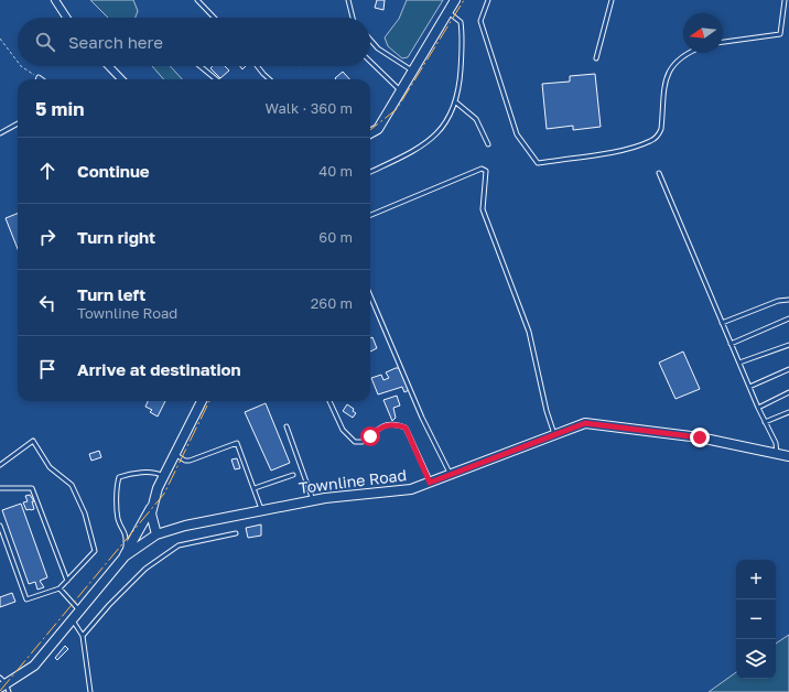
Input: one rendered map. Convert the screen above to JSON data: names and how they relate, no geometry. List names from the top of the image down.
{
  "streets": {
    "main road": ["Townline Road"]
  },
  "north": "left",
  "page": {
    "search": "Search here",
    "heading": ["5 min", "Walk · 360 m"],
    "list": [
      ["Continue", "40 m"],
      ["Turn right", "60 m"],
      ["Turn left", "Townline Road", "260 m"],
      "Arrive at destination"
    ],
    "map_buttons": ["+", "−"]
  }
}
